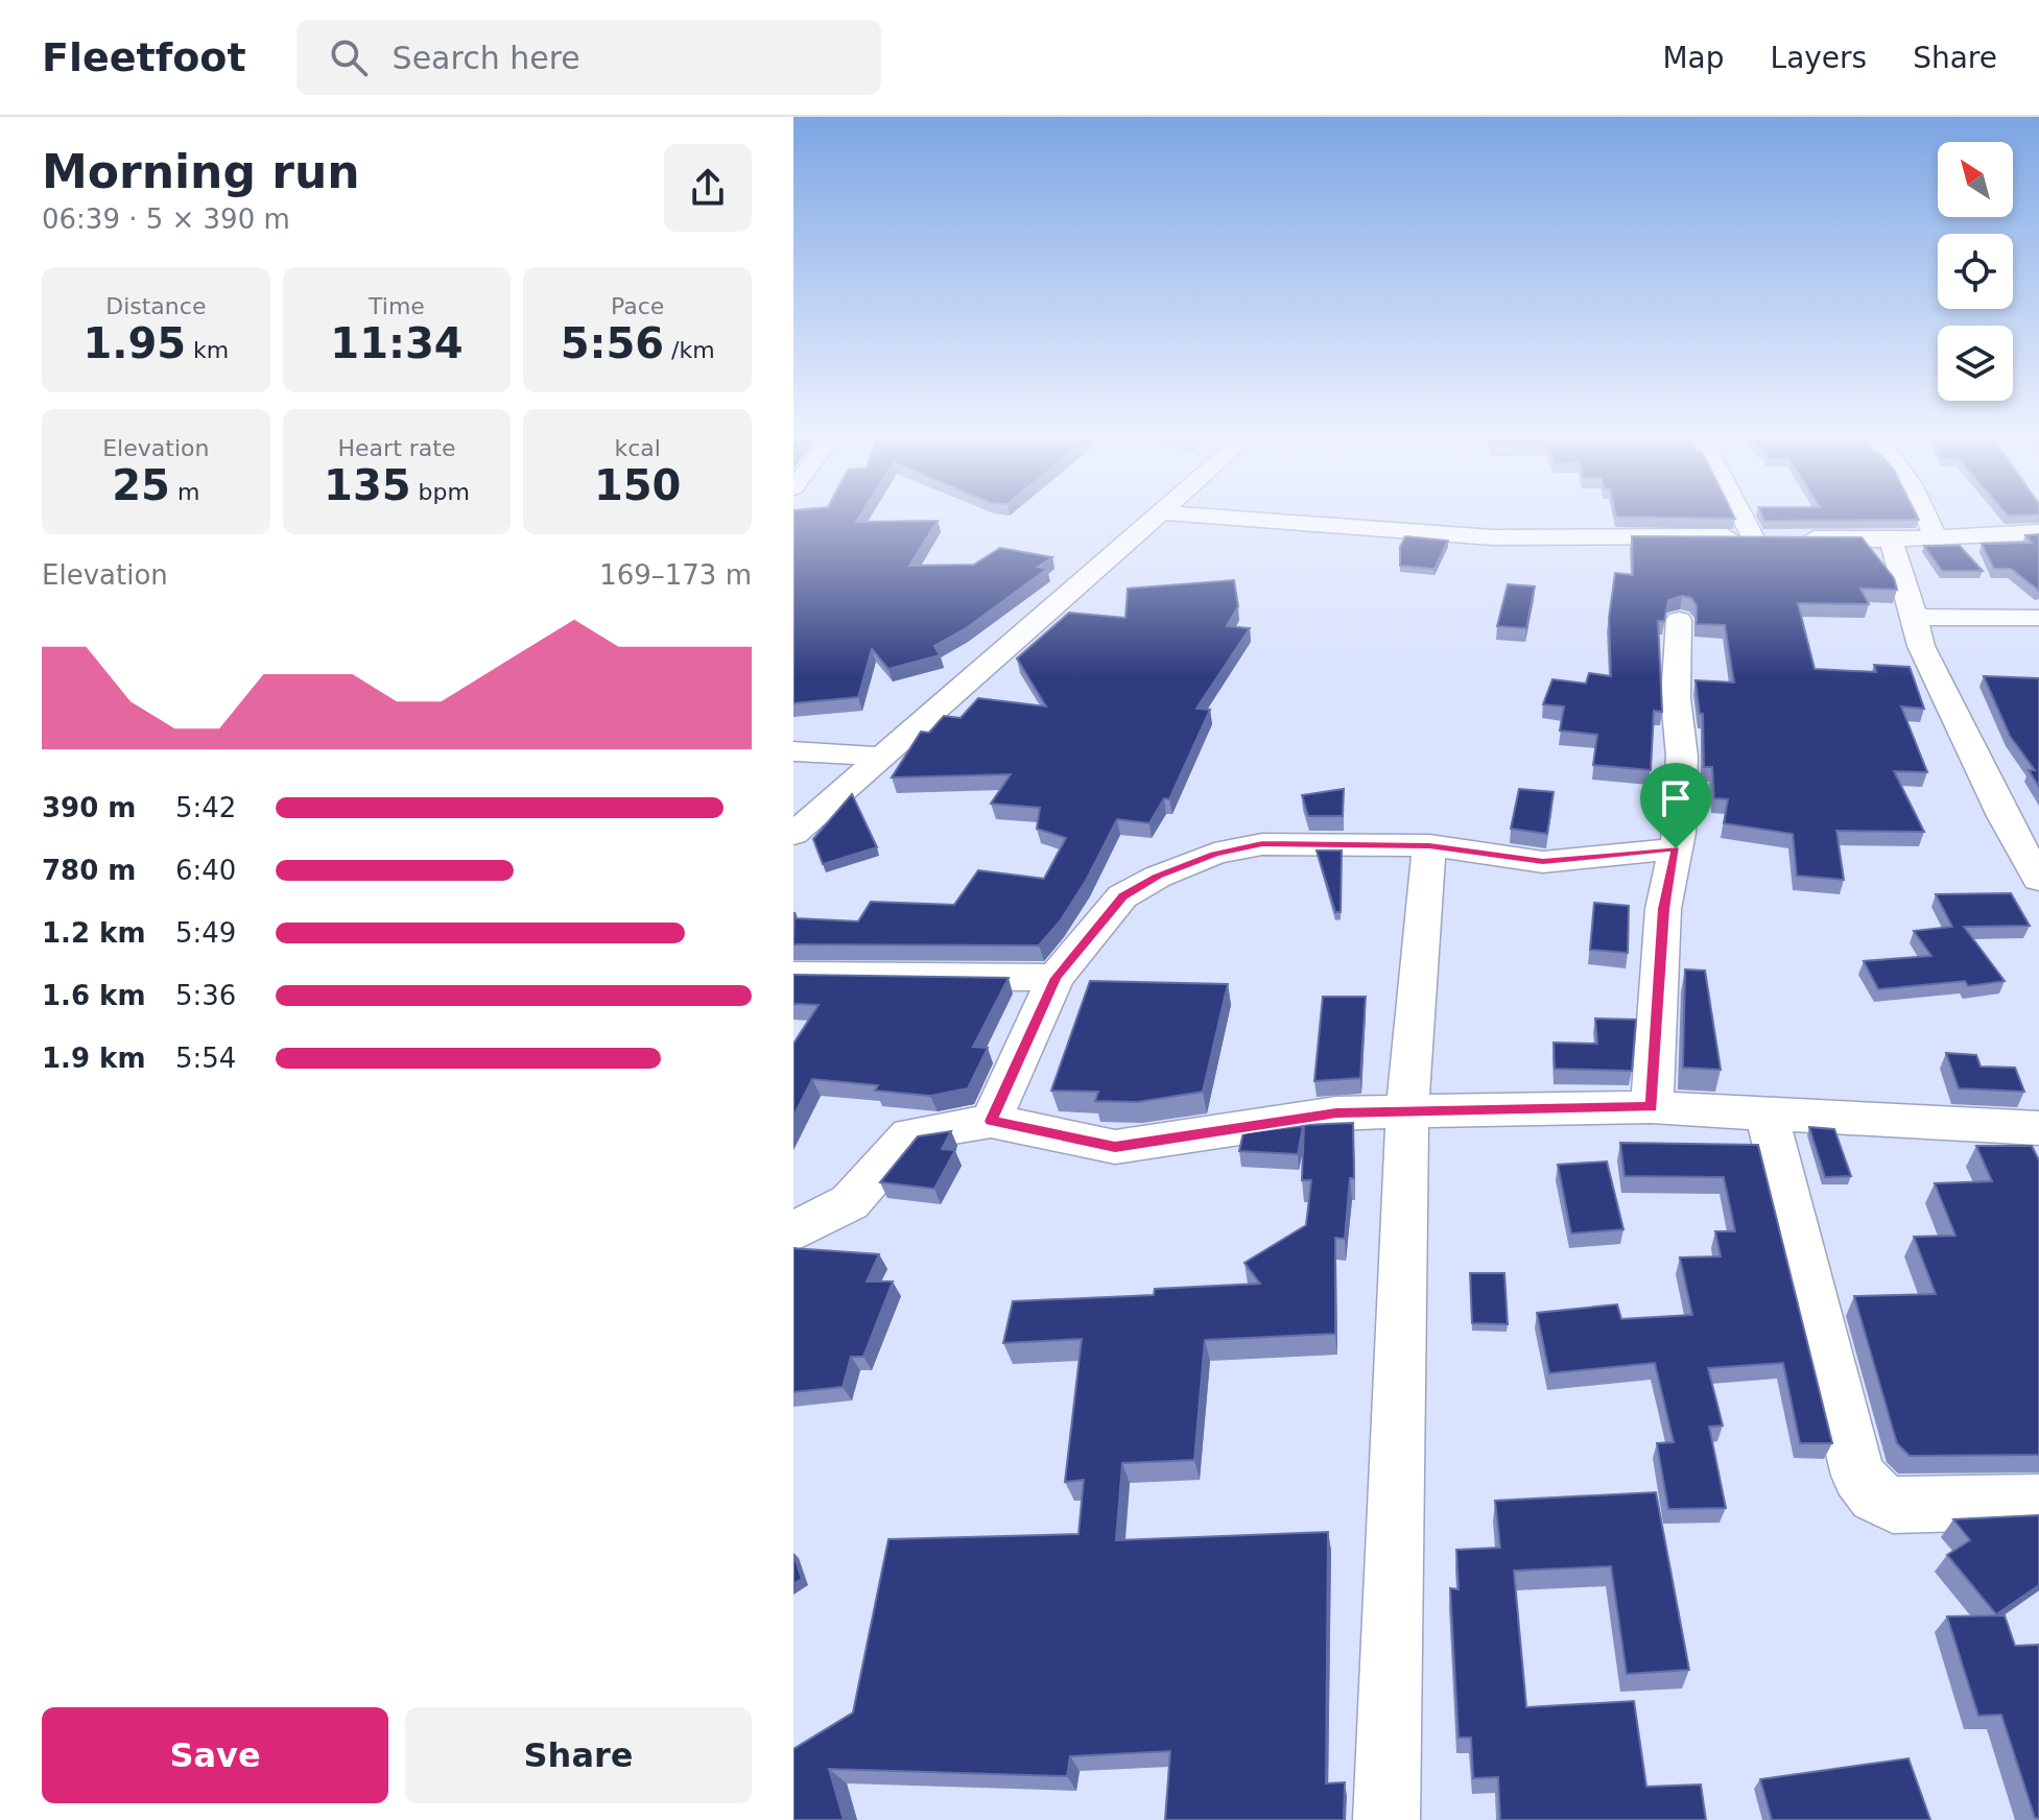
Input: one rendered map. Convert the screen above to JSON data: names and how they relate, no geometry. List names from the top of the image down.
{
  "north": "top left",
  "page": {
    "header": "Fleetfoot",
    "search": "Search here",
    "nav": ["Map", "Layers", "Share"],
    "heading": ["Morning run", "06:39 · 5 × 390 m"],
    "stats": [
      ["Distance", "1.95 km"],
      ["Time", "11:34"],
      ["Pace", "5:56 /km"],
      ["Elevation", "25 m"],
      ["Heart rate", "135 bpm"],
      ["kcal", "150"]
    ],
    "chart": ["Elevation", "169–173 m"],
    "list": [
      {
        "name": "390 m",
        "note": "5:42"
      },
      {
        "name": "780 m",
        "note": "6:40"
      },
      {
        "name": "1.2 km",
        "note": "5:49"
      },
      {
        "name": "1.6 km",
        "note": "5:36"
      },
      {
        "name": "1.9 km",
        "note": "5:54"
      }
    ],
    "buttons": ["Save", "Share"]
  }
}
